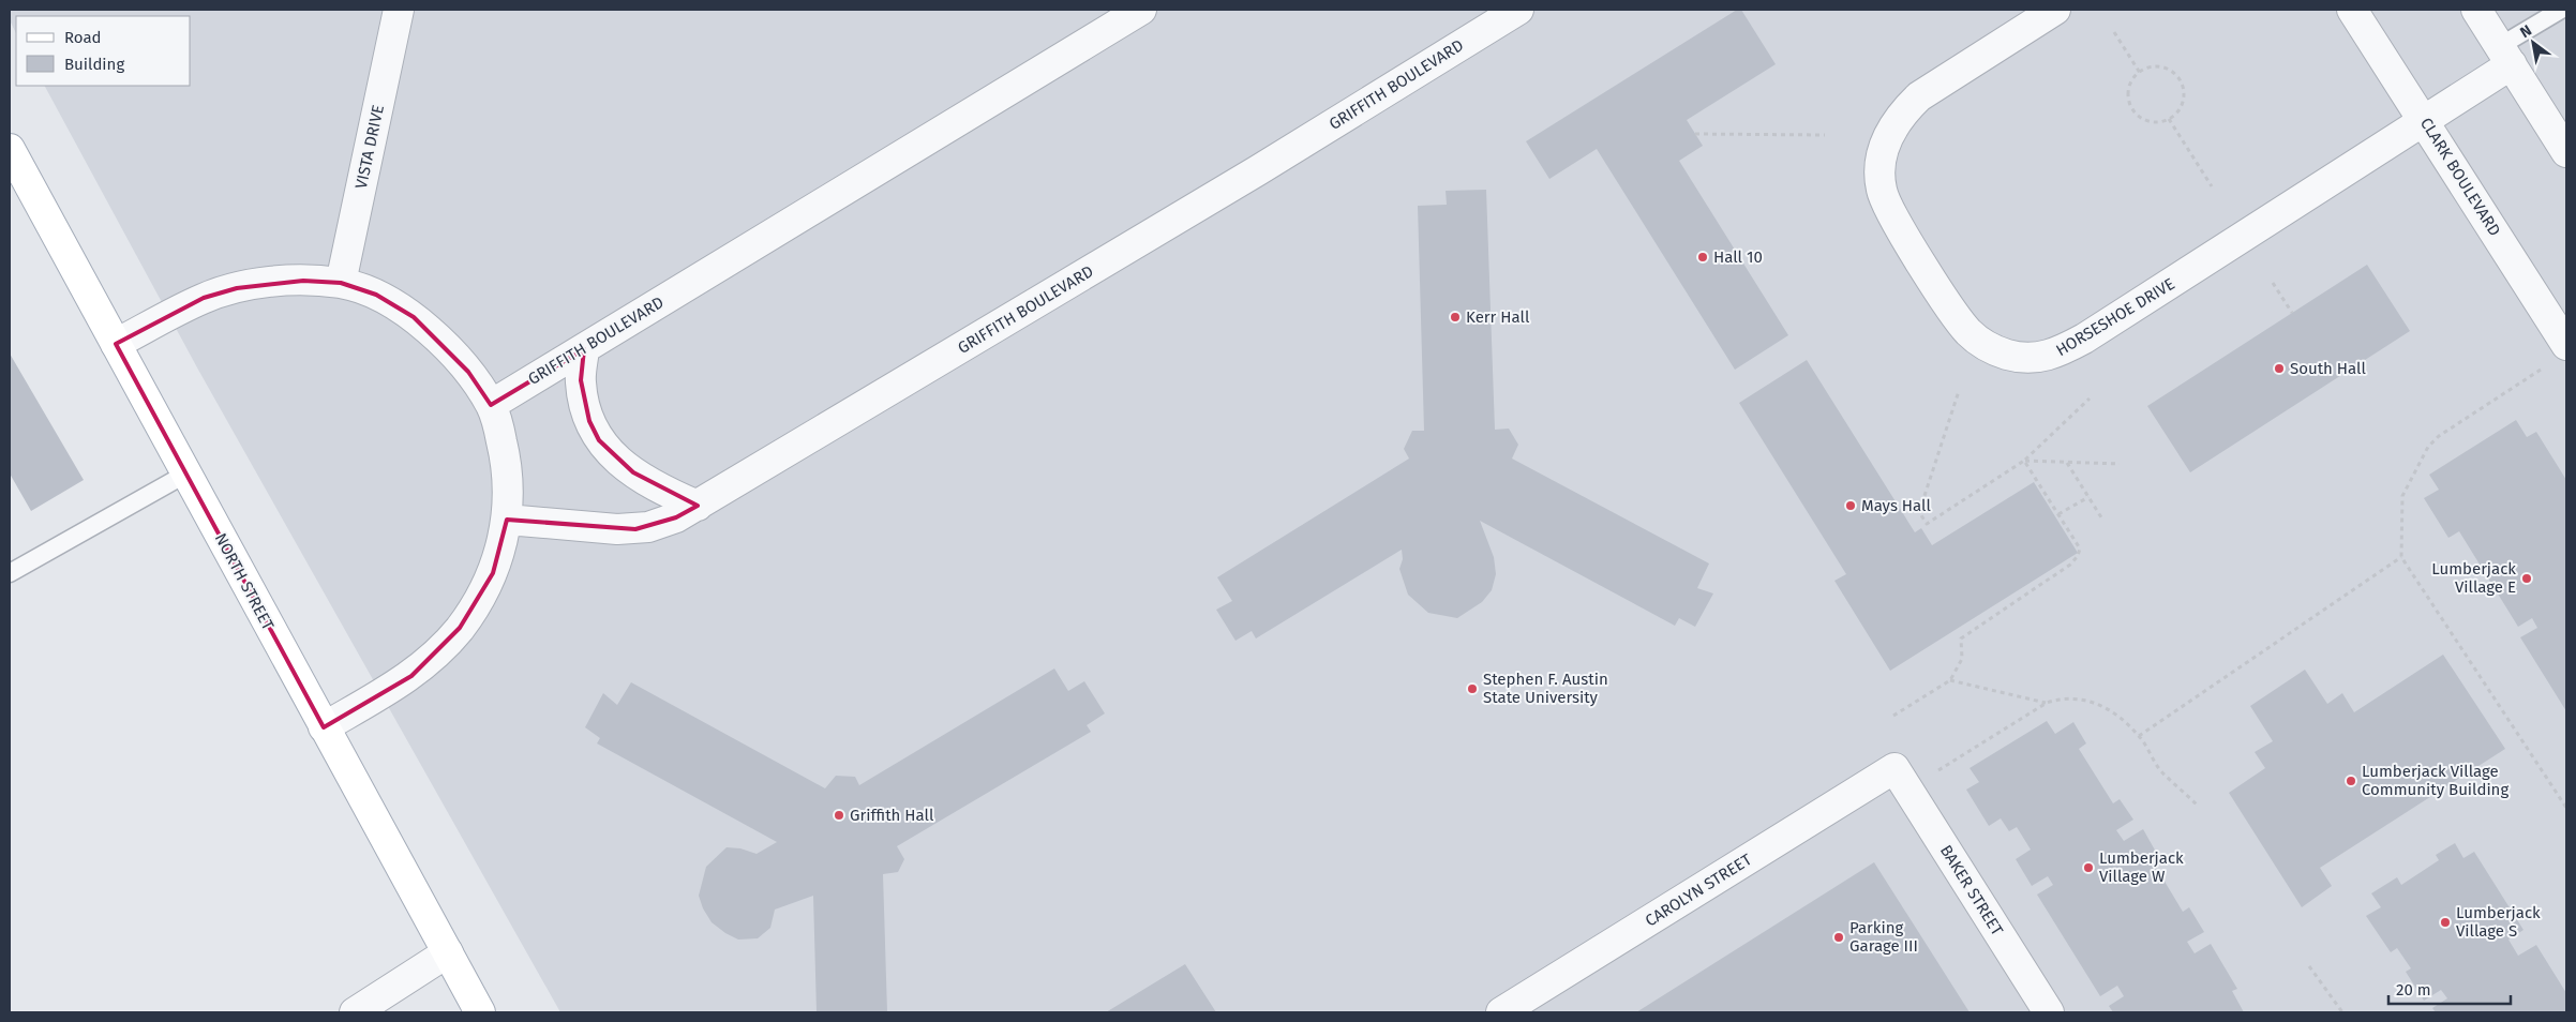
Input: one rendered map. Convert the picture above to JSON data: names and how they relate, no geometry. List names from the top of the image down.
{
  "streets": {
    "main road": ["NORTH STREET"],
    "street": [
      "GRIFFITH BOULEVARD",
      "VISTA DRIVE",
      "CLARK BOULEVARD",
      "HORSESHOE DRIVE",
      "CAROLYN STREET",
      "BAKER STREET"
    ]
  },
  "crossings": [
    ["CLARK BOULEVARD", "HORSESHOE DRIVE"],
    ["CAROLYN STREET", "BAKER STREET"]
  ],
  "places": [
    "Hall 10",
    "Kerr Hall",
    "South Hall",
    "Mays Hall",
    "Lumberjack Village E",
    "Stephen F. Austin State University",
    "Lumberjack Village Community Building",
    "Griffith Hall",
    "Lumberjack Village W",
    "Lumberjack Village S",
    "Parking Garage III"
  ],
  "legend": ["Road", "Building"],
  "scale_bar": "20 m",
  "north": "top left"
}
